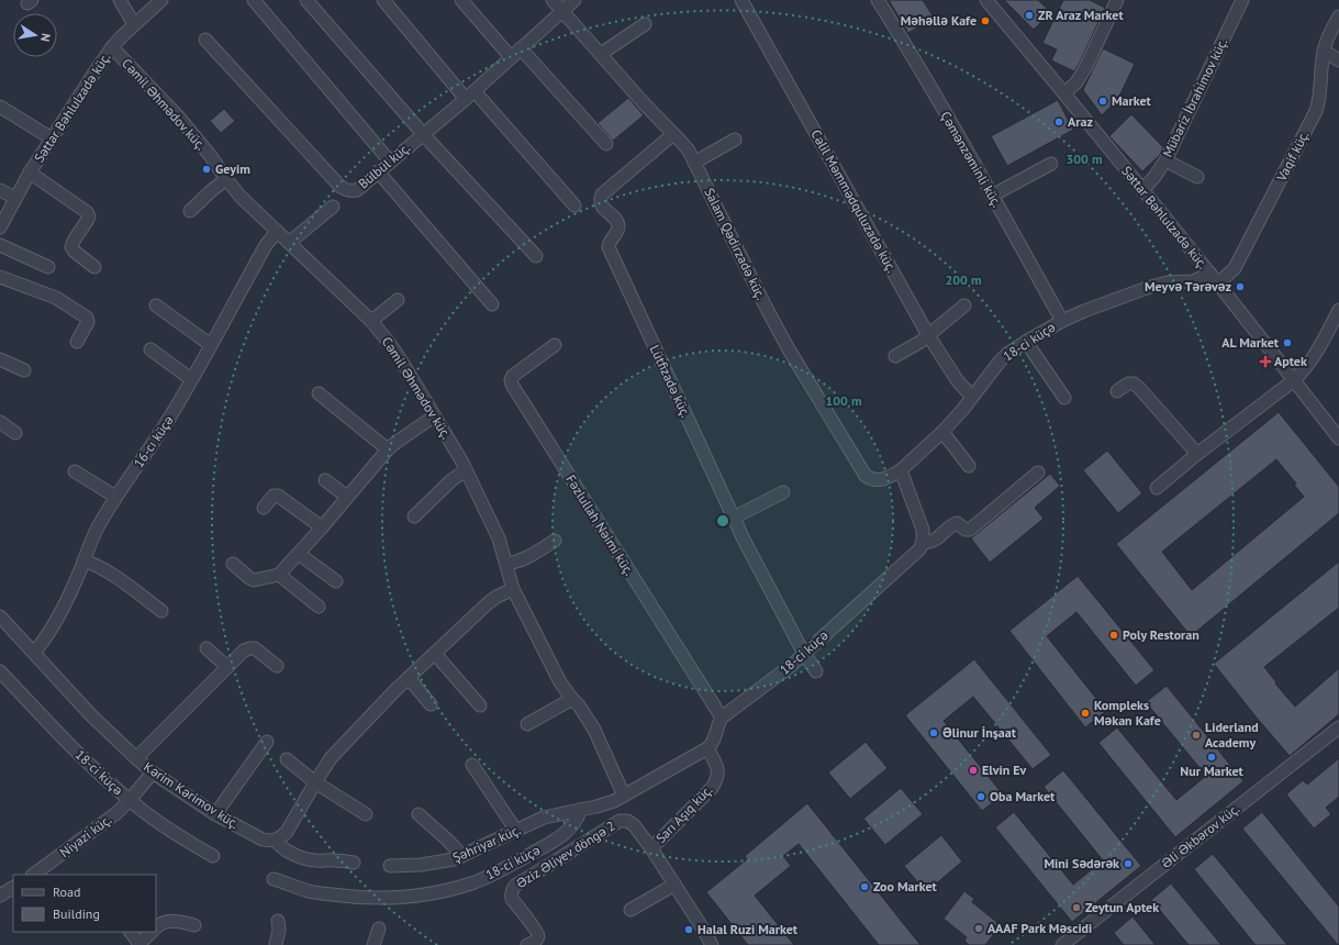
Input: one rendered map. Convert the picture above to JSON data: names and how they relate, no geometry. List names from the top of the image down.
{
  "streets": {
    "street": [
      "Mübariz İbrahimov küç.",
      "Cəmil Əhmədov küç.",
      "Səttar Bəhlulzadə küç.",
      "Vaqif küç.",
      "Çəmənzəminli küç.",
      "Bülbül küç.",
      "Cəlil Məmmədquluzadə küç.",
      "Salam Qədirzadə küç.",
      "18-ci küçə",
      "Lütfizadə küç.",
      "16-cı küçə",
      "Fəzlullah Nəimi küç.",
      "Kərim Kərimov küç.",
      "Sarı Aşıq küç.",
      "Niyazi küç.",
      "Əli Əkbərov küç.",
      "Şəhriyar küç.",
      "Əziz Əliyev döngə 2"
    ]
  },
  "crossings": [
    ["Mübariz İbrahimov küç.", "Səttar Bəhlulzadə küç."],
    ["Cəmil Əhmədov küç.", "Səttar Bəhlulzadə küç."],
    ["Cəmil Əhmədov küç.", "16-cı küçə"],
    ["Səttar Bəhlulzadə küç.", "Vaqif küç."],
    ["Səttar Bəhlulzadə küç.", "18-ci küçə"],
    ["Çəmənzəminli küç.", "18-ci küçə"],
    ["Bülbül küç.", "Salam Qədirzadə küç."],
    ["Cəlil Məmmədquluzadə küç.", "18-ci küçə"],
    ["Salam Qədirzadə küç.", "18-ci küçə"],
    ["Salam Qədirzadə küç.", "Lütfizadə küç."],
    ["18-ci küçə", "Lütfizadə küç."],
    ["18-ci küçə", "Fəzlullah Nəimi küç."],
    ["18-ci küçə", "Niyazi küç."],
    ["18-ci küçə", "Şəhriyar küç."],
    ["16-cı küçə", "Kərim Kərimov küç."],
    ["Kərim Kərimov küç.", "Niyazi küç."],
    ["Sarı Aşıq küç.", "Əziz Əliyev döngə 2"]
  ],
  "places": {
    "other": [
      "ZR Araz Market",
      "Məhəllə Kafe",
      "Market",
      "Araz",
      "Geyim",
      "Meyvə Tərəvəz",
      "AL Market",
      "Poly Restoran",
      "Kompleks Məkan Kafe",
      "Əlinur İnşaat",
      "Liderland Academy",
      "Nur Market",
      "Elvin Ev",
      "Oba Market",
      "Mini Sədərək",
      "Zoo Market",
      "Zeytun Aptek",
      "AAAF Park Məscidi",
      "Halal Ruzi Market"
    ],
    "health": ["Aptek"]
  },
  "legend": ["Road", "Building"],
  "north": "right",
  "rings": ["300 m", "200 m", "100 m"]
}
